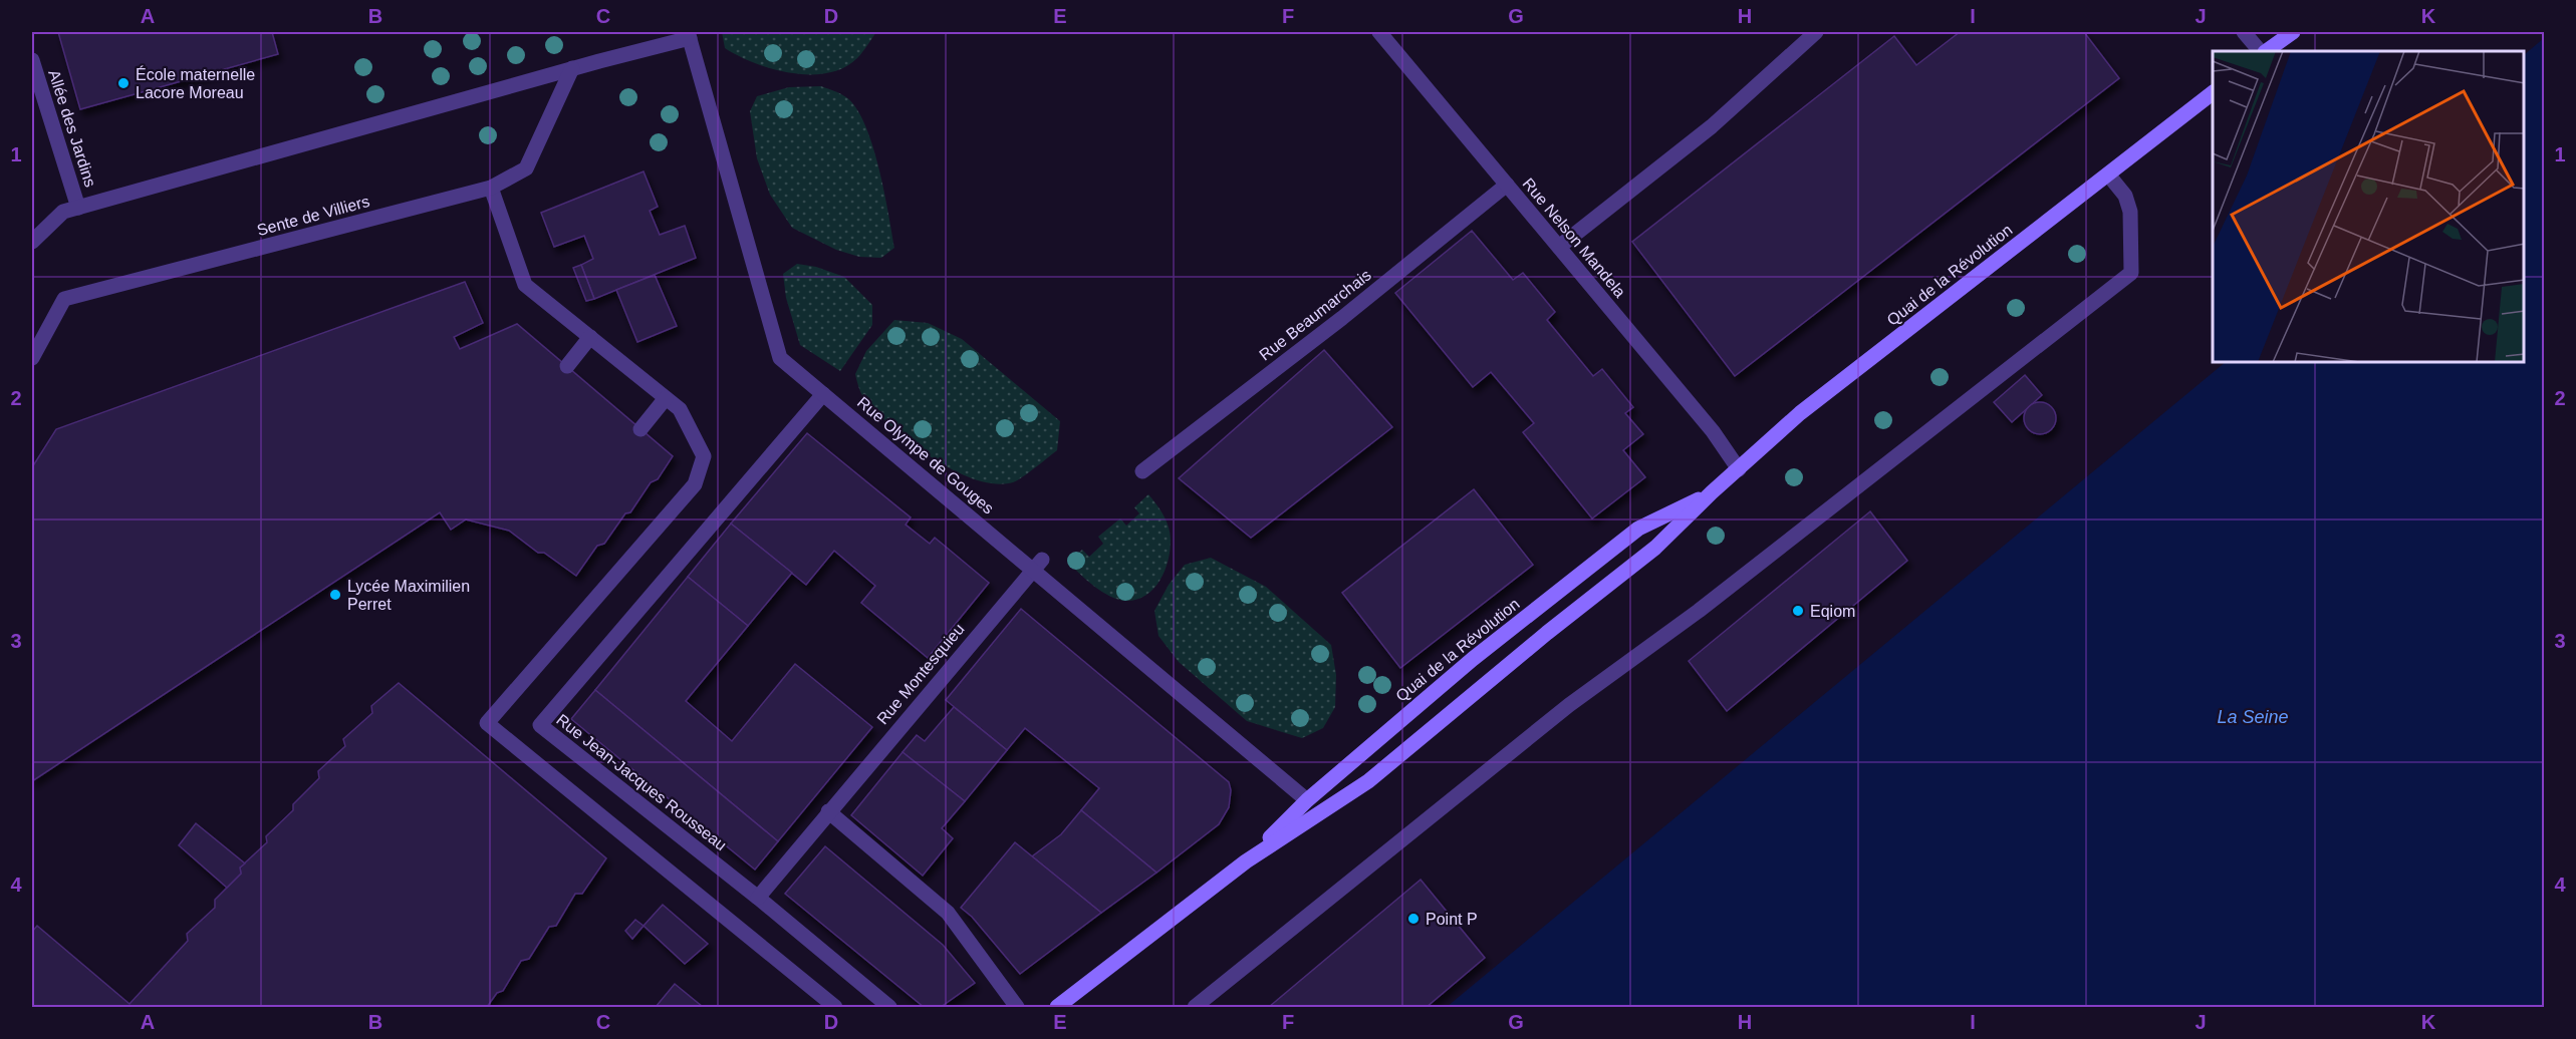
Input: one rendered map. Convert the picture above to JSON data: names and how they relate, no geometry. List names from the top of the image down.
{
  "streets": {
    "main road": ["Quai de la Révolution"],
    "street": [
      "Allée des Jardins",
      "Sente de Villiers",
      "Rue Nelson Mandela",
      "Rue Beaumarchais",
      "Rue Olympe de Gouges",
      "Rue Montesquieu",
      "Rue Jean-Jacques Rousseau"
    ]
  },
  "crossings": [
    ["Rue Nelson Mandela", "Quai de la Révolution"],
    ["Rue Nelson Mandela", "Rue Beaumarchais"],
    ["Quai de la Révolution", "Rue Olympe de Gouges"],
    ["Rue Olympe de Gouges", "Rue Montesquieu"],
    ["Rue Olympe de Gouges", "Rue Jean-Jacques Rousseau"],
    ["Rue Montesquieu", "Rue Jean-Jacques Rousseau"]
  ],
  "water": ["La Seine"],
  "places": [
    "École maternelle Lacore Moreau",
    "Lycée Maximilien Perret",
    "Eqiom",
    "Point P"
  ],
  "grid": {
    "columns": [
      "A",
      "B",
      "C",
      "D",
      "E",
      "F",
      "G",
      "H",
      "I",
      "J",
      "K"
    ],
    "rows": [
      "1",
      "2",
      "3",
      "4"
    ]
  }
}
